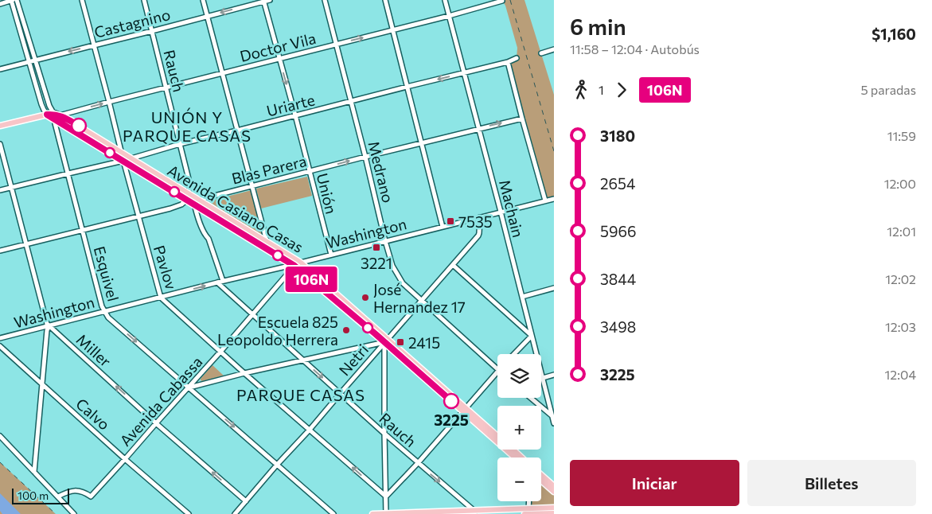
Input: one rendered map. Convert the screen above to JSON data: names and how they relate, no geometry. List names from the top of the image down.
{
  "streets": {
    "main road": ["Avenida Casiano Casas"],
    "street": [
      "Castagnino",
      "Doctor Vila",
      "Rauch",
      "Uriarte",
      "Blas Parera",
      "Medrano",
      "Unión",
      "Machain",
      "Washington",
      "Pavlov",
      "Esquivel",
      "Miller",
      "Netri",
      "Avenida Cabassa",
      "Calvo"
    ]
  },
  "crossings": [
    ["Castagnino", "Rauch"],
    ["Castagnino", "Unión"],
    ["Castagnino", "Pavlov"],
    ["Doctor Vila", "Rauch"],
    ["Doctor Vila", "Medrano"],
    ["Doctor Vila", "Unión"],
    ["Doctor Vila", "Avenida Casiano Casas"],
    ["Doctor Vila", "Machain"],
    ["Doctor Vila", "Pavlov"],
    ["Doctor Vila", "Esquivel"],
    ["Rauch", "Uriarte"],
    ["Rauch", "Blas Parera"],
    ["Rauch", "Avenida Casiano Casas"],
    ["Rauch", "Washington"],
    ["Rauch", "Netri"],
    ["Rauch", "Avenida Cabassa"],
    ["Uriarte", "Medrano"],
    ["Uriarte", "Unión"],
    ["Uriarte", "Avenida Casiano Casas"],
    ["Uriarte", "Machain"],
    ["Uriarte", "Pavlov"],
    ["Uriarte", "Esquivel"],
    ["Uriarte", "Miller"],
    ["Blas Parera", "Medrano"],
    ["Blas Parera", "Unión"],
    ["Blas Parera", "Avenida Casiano Casas"],
    ["Blas Parera", "Machain"],
    ["Blas Parera", "Pavlov"],
    ["Blas Parera", "Esquivel"],
    ["Blas Parera", "Miller"],
    ["Medrano", "Washington"],
    ["Medrano", "Netri"],
    ["Unión", "Washington"],
    ["Avenida Casiano Casas", "Washington"],
    ["Avenida Casiano Casas", "Pavlov"],
    ["Avenida Casiano Casas", "Esquivel"],
    ["Avenida Casiano Casas", "Netri"],
    ["Avenida Casiano Casas", "Avenida Cabassa"],
    ["Machain", "Washington"],
    ["Washington", "Pavlov"],
    ["Washington", "Esquivel"],
    ["Washington", "Miller"],
    ["Washington", "Netri"],
    ["Washington", "Avenida Cabassa"],
    ["Pavlov", "Netri"],
    ["Pavlov", "Avenida Cabassa"],
    ["Esquivel", "Netri"],
    ["Esquivel", "Avenida Cabassa"],
    ["Miller", "Netri"],
    ["Miller", "Avenida Cabassa"],
    ["Avenida Cabassa", "Calvo"]
  ],
  "one_way": ["Castagnino", "Esquivel", "Miller"],
  "districts": ["UNIÓN Y PARQUE CASAS", "PARQUE CASAS"],
  "places": {
    "transit": ["7535", "3221", "2415"],
    "other": ["José Hernandez 17", "Escuela 825 Leopoldo Herrera", "3225"]
  },
  "lines": ["bus line 106N"],
  "scale_bar": "100 m",
  "page": {
    "on_map": "106N",
    "heading": ["6 min", "11:58 – 12:04 · Autobús", "$1,160"],
    "legs": ["1", "106N", "5 paradas"],
    "list": [
      {
        "name": "3180",
        "value": "11:59"
      },
      {
        "name": "2654",
        "value": "12:00"
      },
      {
        "name": "5966",
        "value": "12:01"
      },
      {
        "name": "3844",
        "value": "12:02"
      },
      {
        "name": "3498",
        "value": "12:03"
      },
      {
        "name": "3225",
        "value": "12:04"
      }
    ],
    "map_buttons": ["+", "−"],
    "buttons": ["Iniciar", "Billetes"],
    "scale": "100 m"
  }
}
